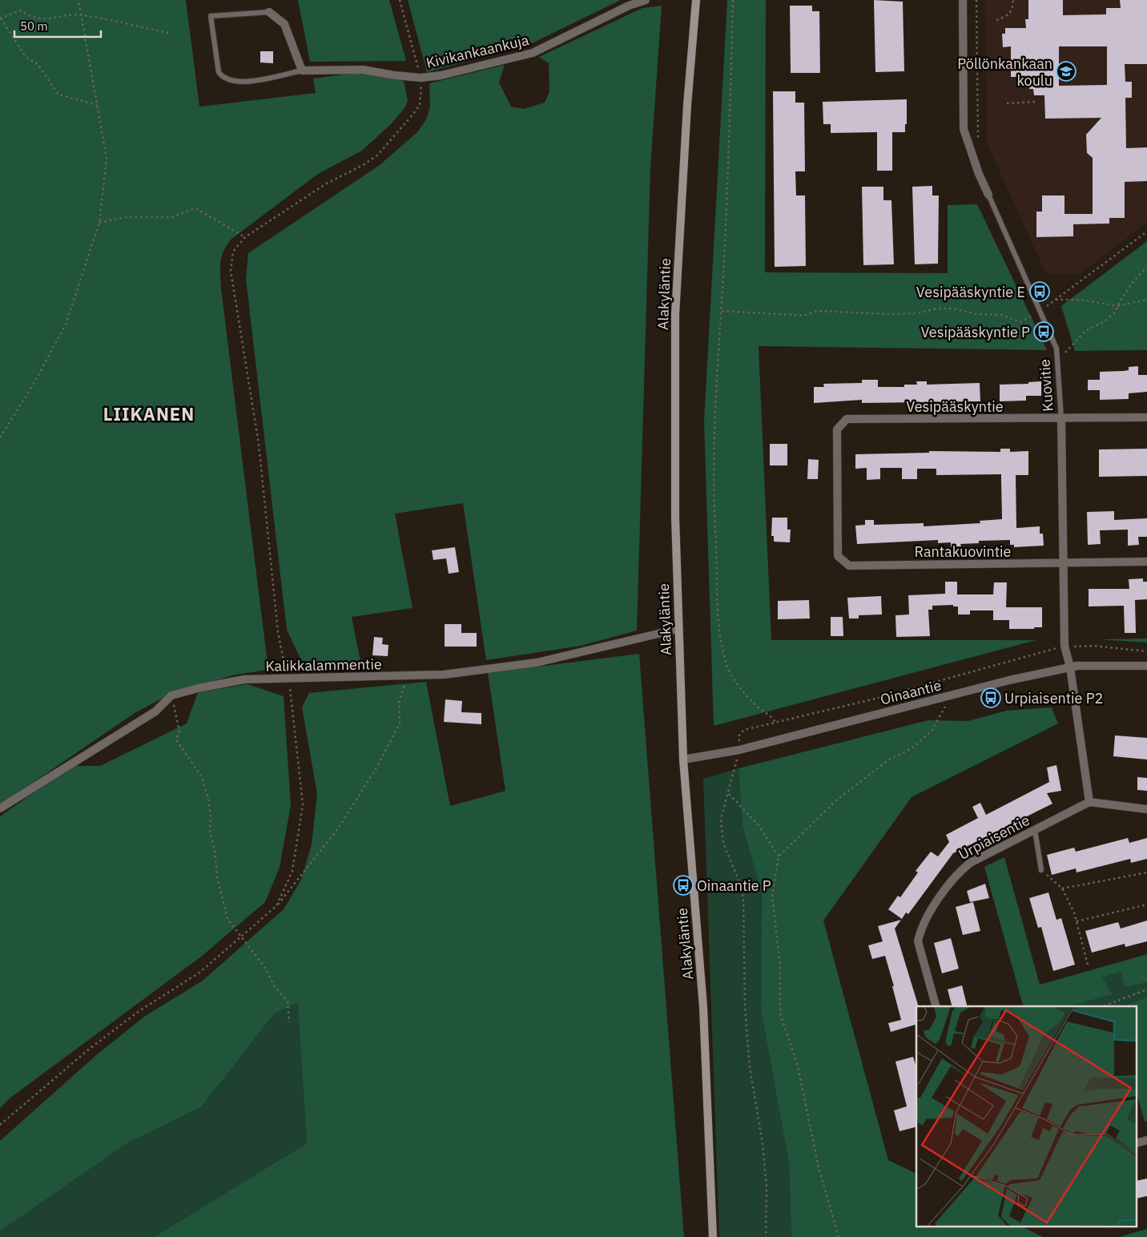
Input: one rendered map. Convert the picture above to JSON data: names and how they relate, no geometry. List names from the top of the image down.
{
  "streets": {
    "main road": ["Alakyläntie"],
    "street": [
      "Kivikankaankuja",
      "Kuovitie",
      "Vesipääskyntie",
      "Rantakuovintie",
      "Kalikkalammentie",
      "Oinaantie",
      "Urpiaisentie"
    ]
  },
  "crossings": [
    ["Alakyläntie", "Kalikkalammentie"],
    ["Alakyläntie", "Oinaantie"],
    ["Kuovitie", "Vesipääskyntie"],
    ["Kuovitie", "Rantakuovintie"],
    ["Kuovitie", "Oinaantie"],
    ["Vesipääskyntie", "Rantakuovintie"]
  ],
  "districts": ["LIIKANEN"],
  "places": {
    "school or university": ["Pöllönkankaan koulu"],
    "bus stop": [
      "Vesipääskyntie E",
      "Vesipääskyntie P",
      "Urpiaisentie P2",
      "Oinaantie P"
    ]
  },
  "scale_bar": "50 m"
}
